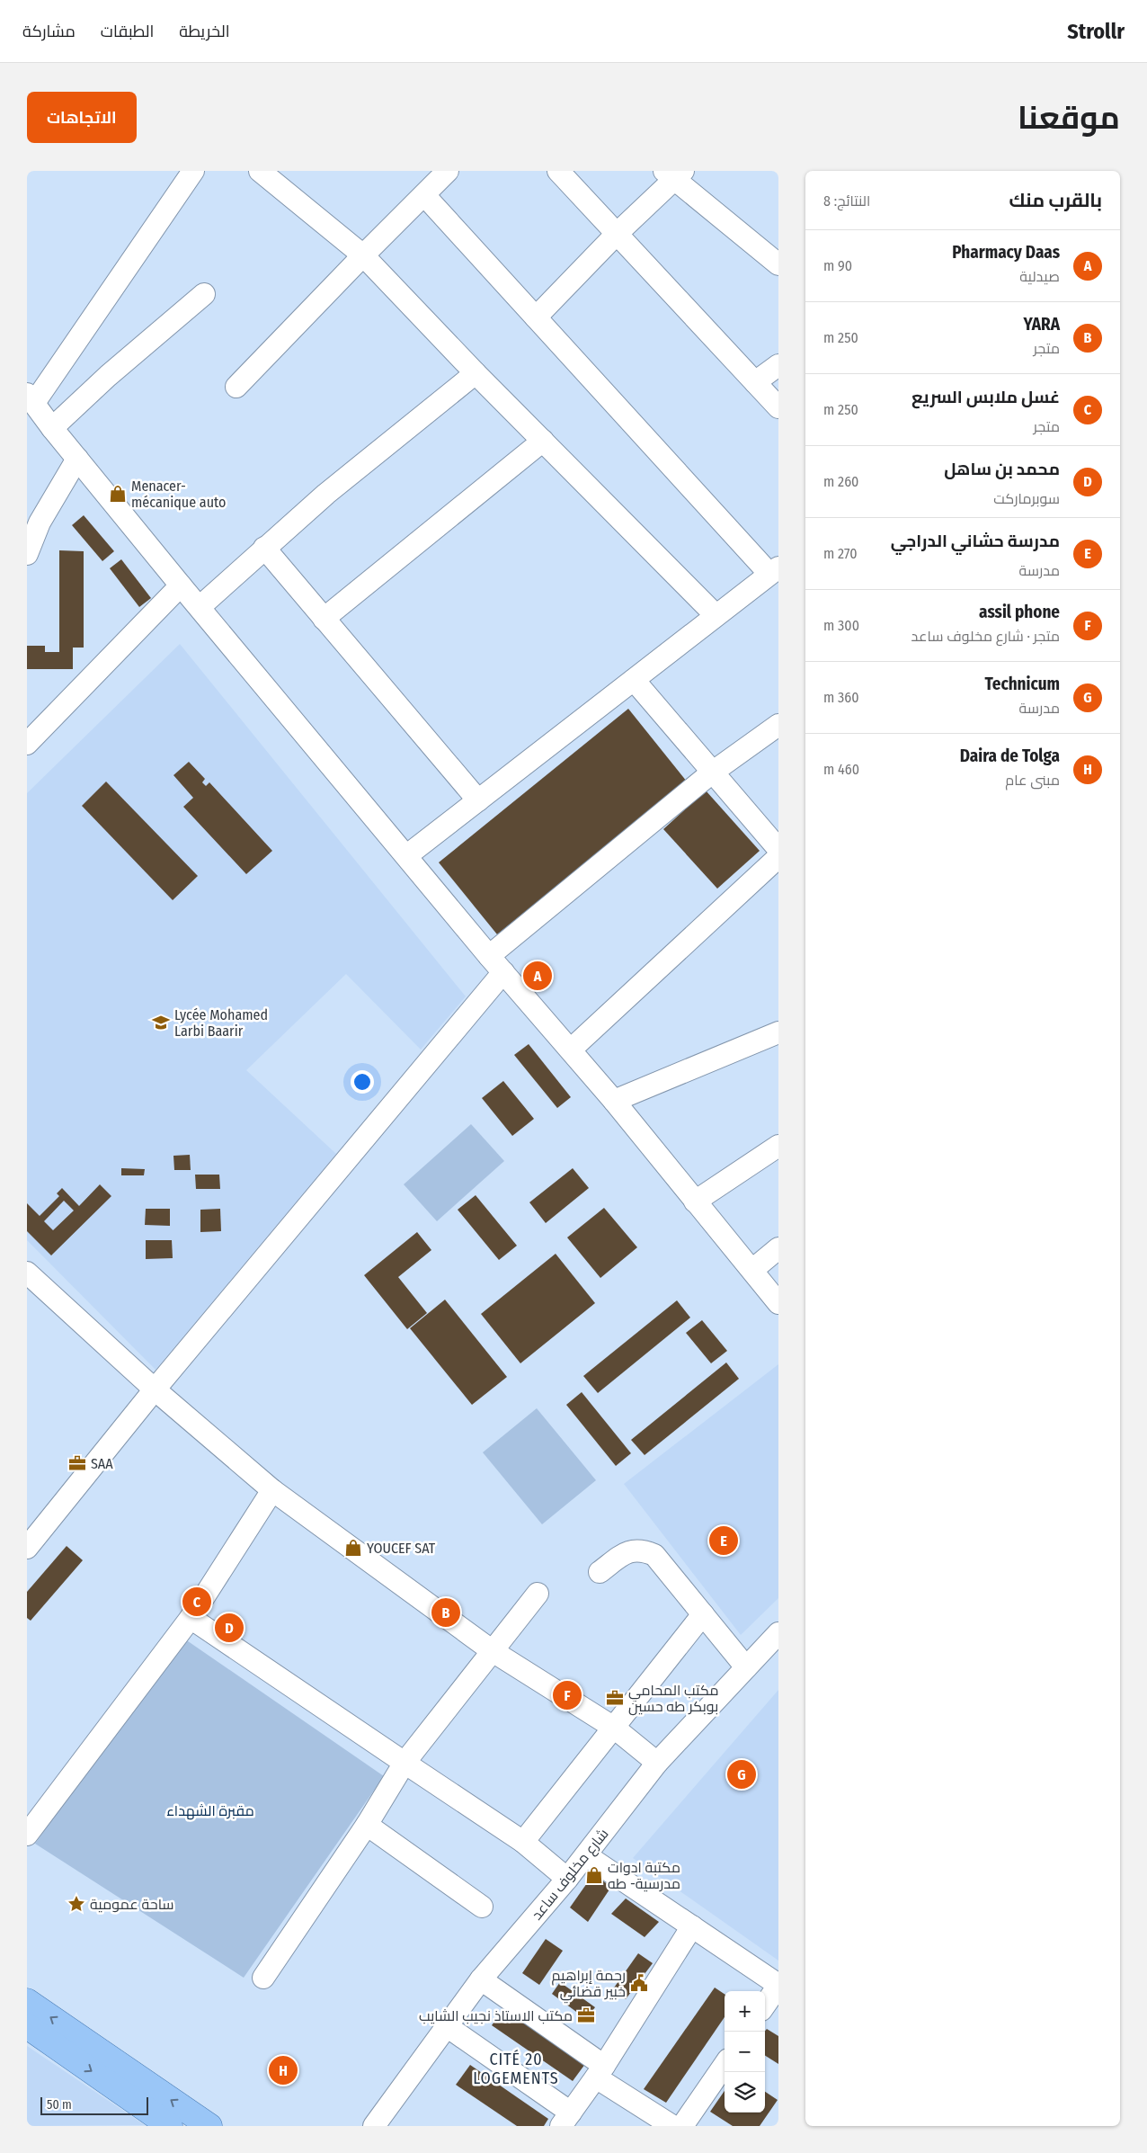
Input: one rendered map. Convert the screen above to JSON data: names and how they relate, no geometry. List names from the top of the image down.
{
  "streets": {
    "street": ["شارع مخلوف ساعد"]
  },
  "districts": ["CITÉ 20 LOGEMENTS"],
  "parks": ["مقبرة الشهداء"],
  "places": {
    "shop": ["Menacer- mécanique auto", "YOUCEF SAT", "مكتبة ادوات مدرسية- طه"],
    "school or university": ["Lycée Mohamed Larbi Baarir"],
    "office": ["SAA", "مكتب المحامي بوبكر طه حسين", "مكتب الاستاذ نجيب الشايب"],
    "place": ["ساحة عمومية"],
    "public building": ["رحمة إبراهيم خبير قضائي"]
  },
  "scale_bar": "50 m",
  "page": {
    "header": "Strollr",
    "nav": ["الخريطة", "الطبقات", "مشاركة"],
    "title": "موقعنا",
    "buttons": "الاتجاهات",
    "heading": ["بالقرب منك", "النتائج: 8"],
    "list": [
      {
        "mark": "A",
        "name": "Pharmacy Daas",
        "note": "صيدلية",
        "value": "90 m"
      },
      {
        "mark": "B",
        "name": "YARA",
        "note": "متجر",
        "value": "250 m"
      },
      {
        "mark": "C",
        "name": "غسل ملابس السريع",
        "note": "متجر",
        "value": "250 m"
      },
      {
        "mark": "D",
        "name": "محمد بن ساهل",
        "note": "سوبرماركت",
        "value": "260 m"
      },
      {
        "mark": "E",
        "name": "مدرسة حشاني الدراجي",
        "note": "مدرسة",
        "value": "270 m"
      },
      {
        "mark": "F",
        "name": "assil phone",
        "note": "متجر · شارع مخلوف ساعد",
        "value": "300 m"
      },
      {
        "mark": "G",
        "name": "Technicum",
        "note": "مدرسة",
        "value": "360 m"
      },
      {
        "mark": "H",
        "name": "Daira de Tolga",
        "note": "مبنى عام",
        "value": "460 m"
      }
    ],
    "pins": [
      "A",
      "E",
      "C",
      "B",
      "D",
      "F",
      "G",
      "H"
    ],
    "map_buttons": ["+", "−"],
    "scale": "50 m"
  }
}
